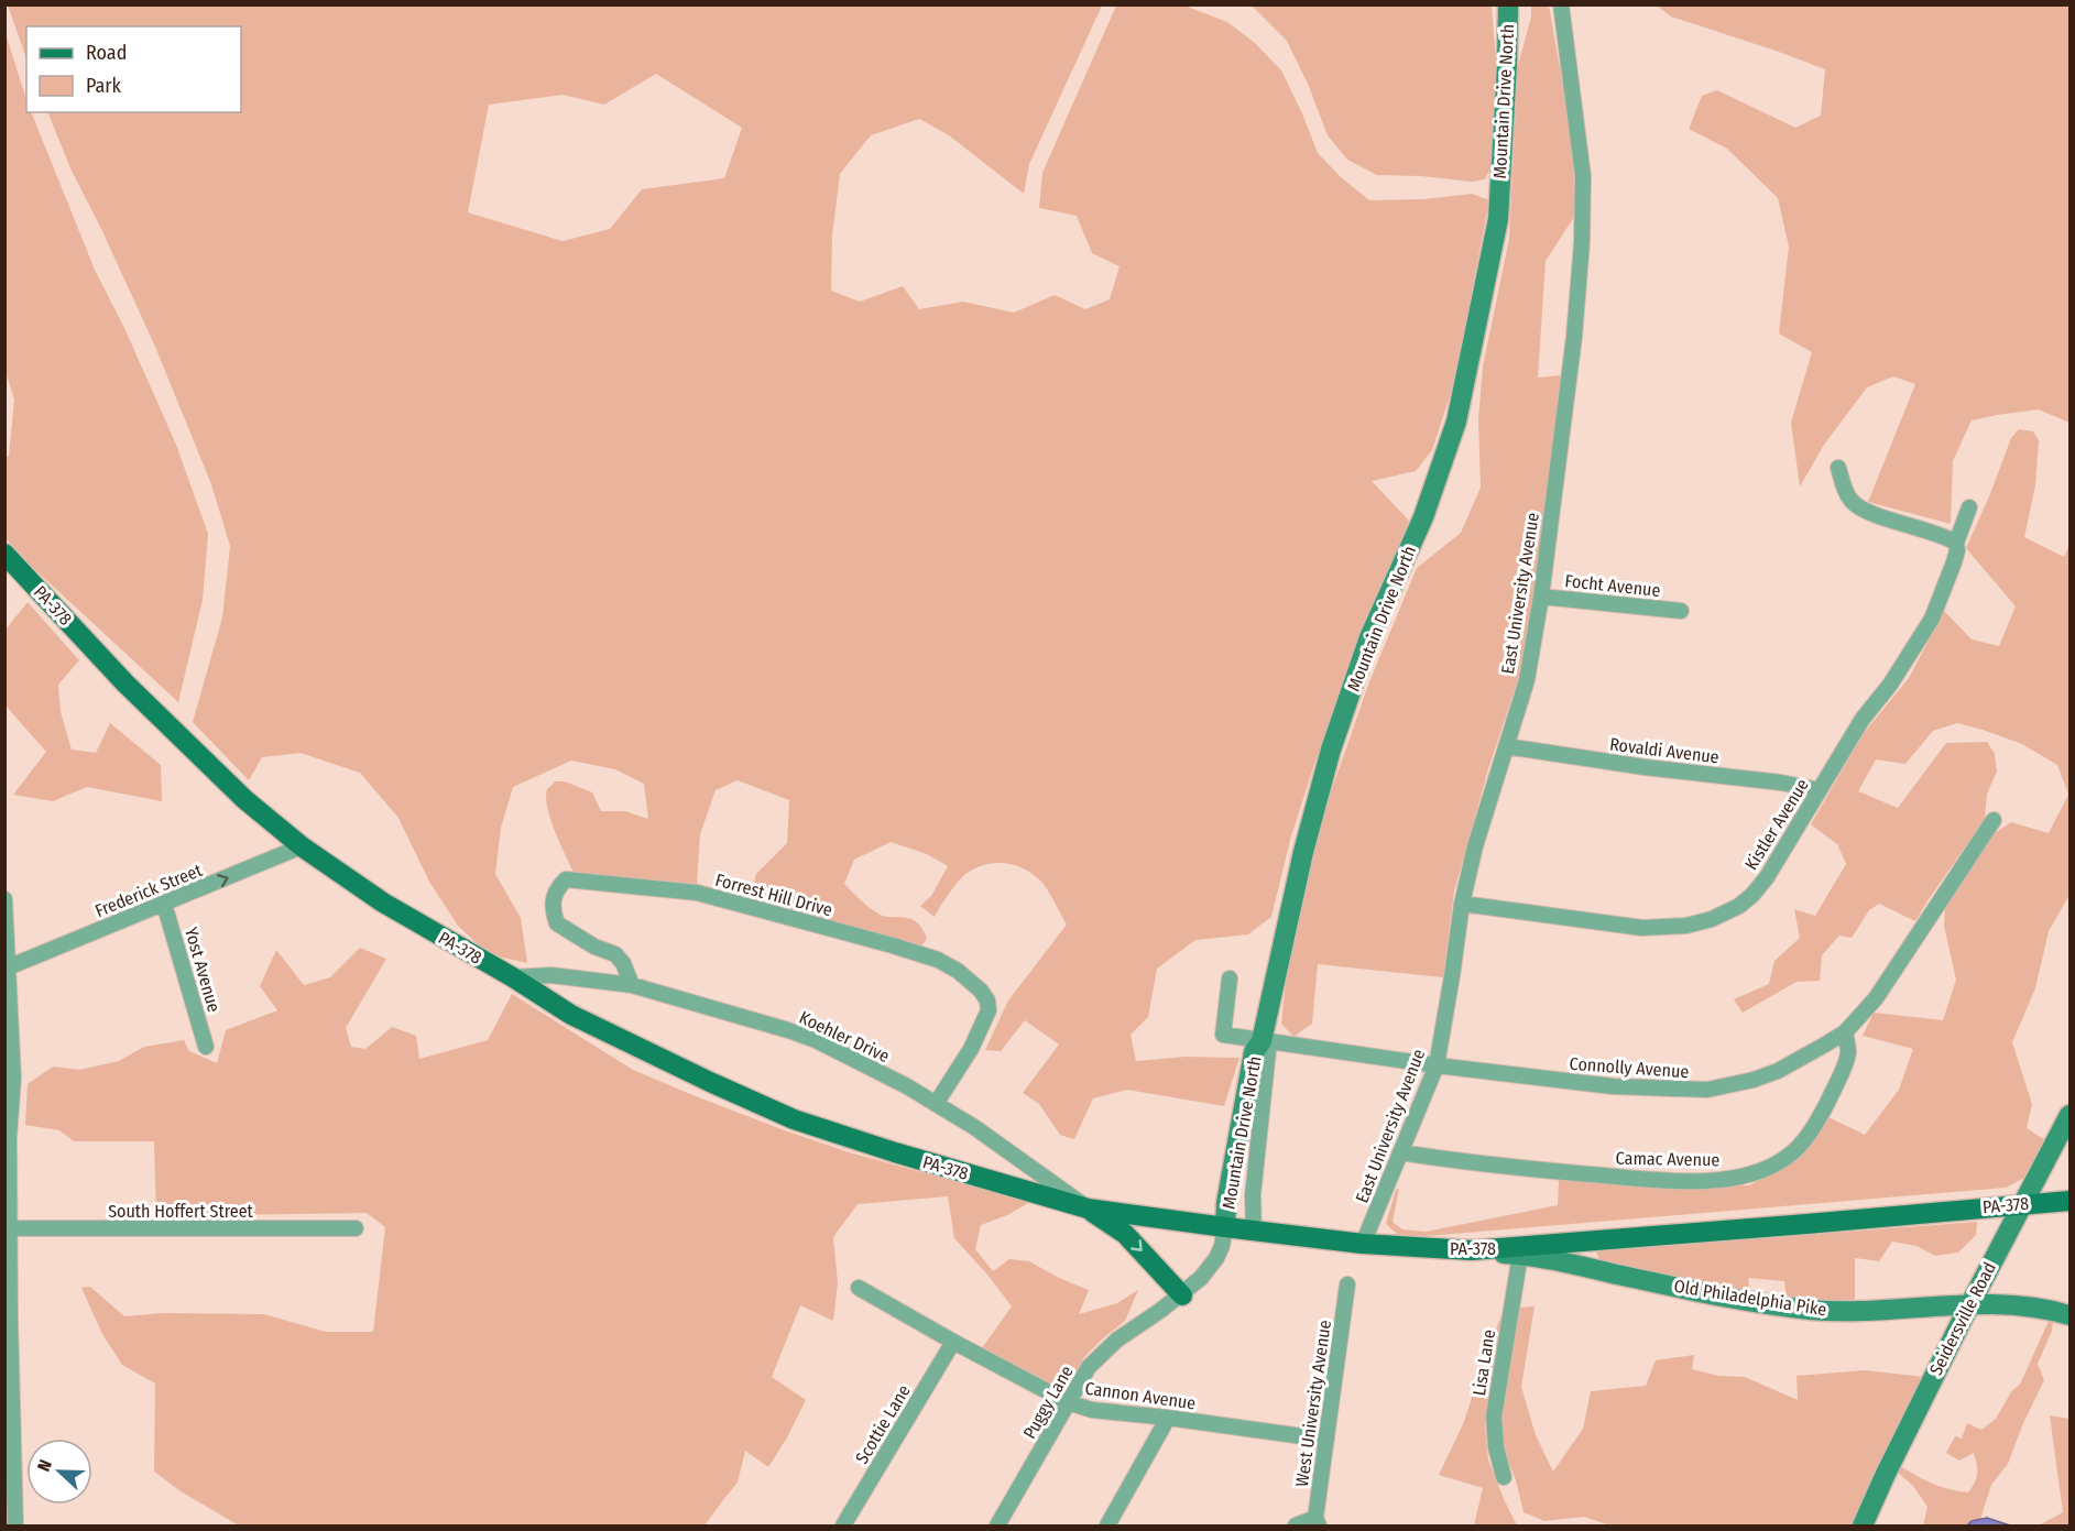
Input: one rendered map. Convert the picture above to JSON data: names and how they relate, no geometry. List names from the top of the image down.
{
  "streets": {
    "main road": ["PA-378"],
    "street": [
      "Mountain Drive North",
      "Focht Avenue",
      "East University Avenue",
      "Rovaldi Avenue",
      "Kistler Avenue",
      "Frederick Street",
      "Forrest Hill Drive",
      "Yost Avenue",
      "Koehler Drive",
      "Connolly Avenue",
      "Camac Avenue",
      "South Hoffert Street",
      "Old Philadelphia Pike",
      "Seidersville Road",
      "Lisa Lane",
      "Cannon Avenue",
      "Puggy Lane",
      "West University Avenue",
      "Scottie Lane"
    ]
  },
  "crossings": [
    ["Mountain Drive North", "PA-378"],
    ["Mountain Drive North", "Connolly Avenue"],
    ["Mountain Drive North", "Puggy Lane"],
    ["Focht Avenue", "East University Avenue"],
    ["East University Avenue", "PA-378"],
    ["East University Avenue", "Rovaldi Avenue"],
    ["East University Avenue", "Kistler Avenue"],
    ["East University Avenue", "Connolly Avenue"],
    ["East University Avenue", "Camac Avenue"],
    ["PA-378", "Frederick Street"],
    ["PA-378", "Koehler Drive"],
    ["PA-378", "Old Philadelphia Pike"],
    ["PA-378", "Seidersville Road"],
    ["PA-378", "Puggy Lane"],
    ["Rovaldi Avenue", "Kistler Avenue"],
    ["Frederick Street", "Yost Avenue"],
    ["Forrest Hill Drive", "Koehler Drive"],
    ["Connolly Avenue", "Camac Avenue"],
    ["Old Philadelphia Pike", "Seidersville Road"],
    ["Old Philadelphia Pike", "Lisa Lane"],
    ["Cannon Avenue", "Puggy Lane"],
    ["Cannon Avenue", "West University Avenue"],
    ["Cannon Avenue", "Scottie Lane"]
  ],
  "one_way": ["Frederick Street"],
  "legend": ["Road", "Park"],
  "north": "left"
}
